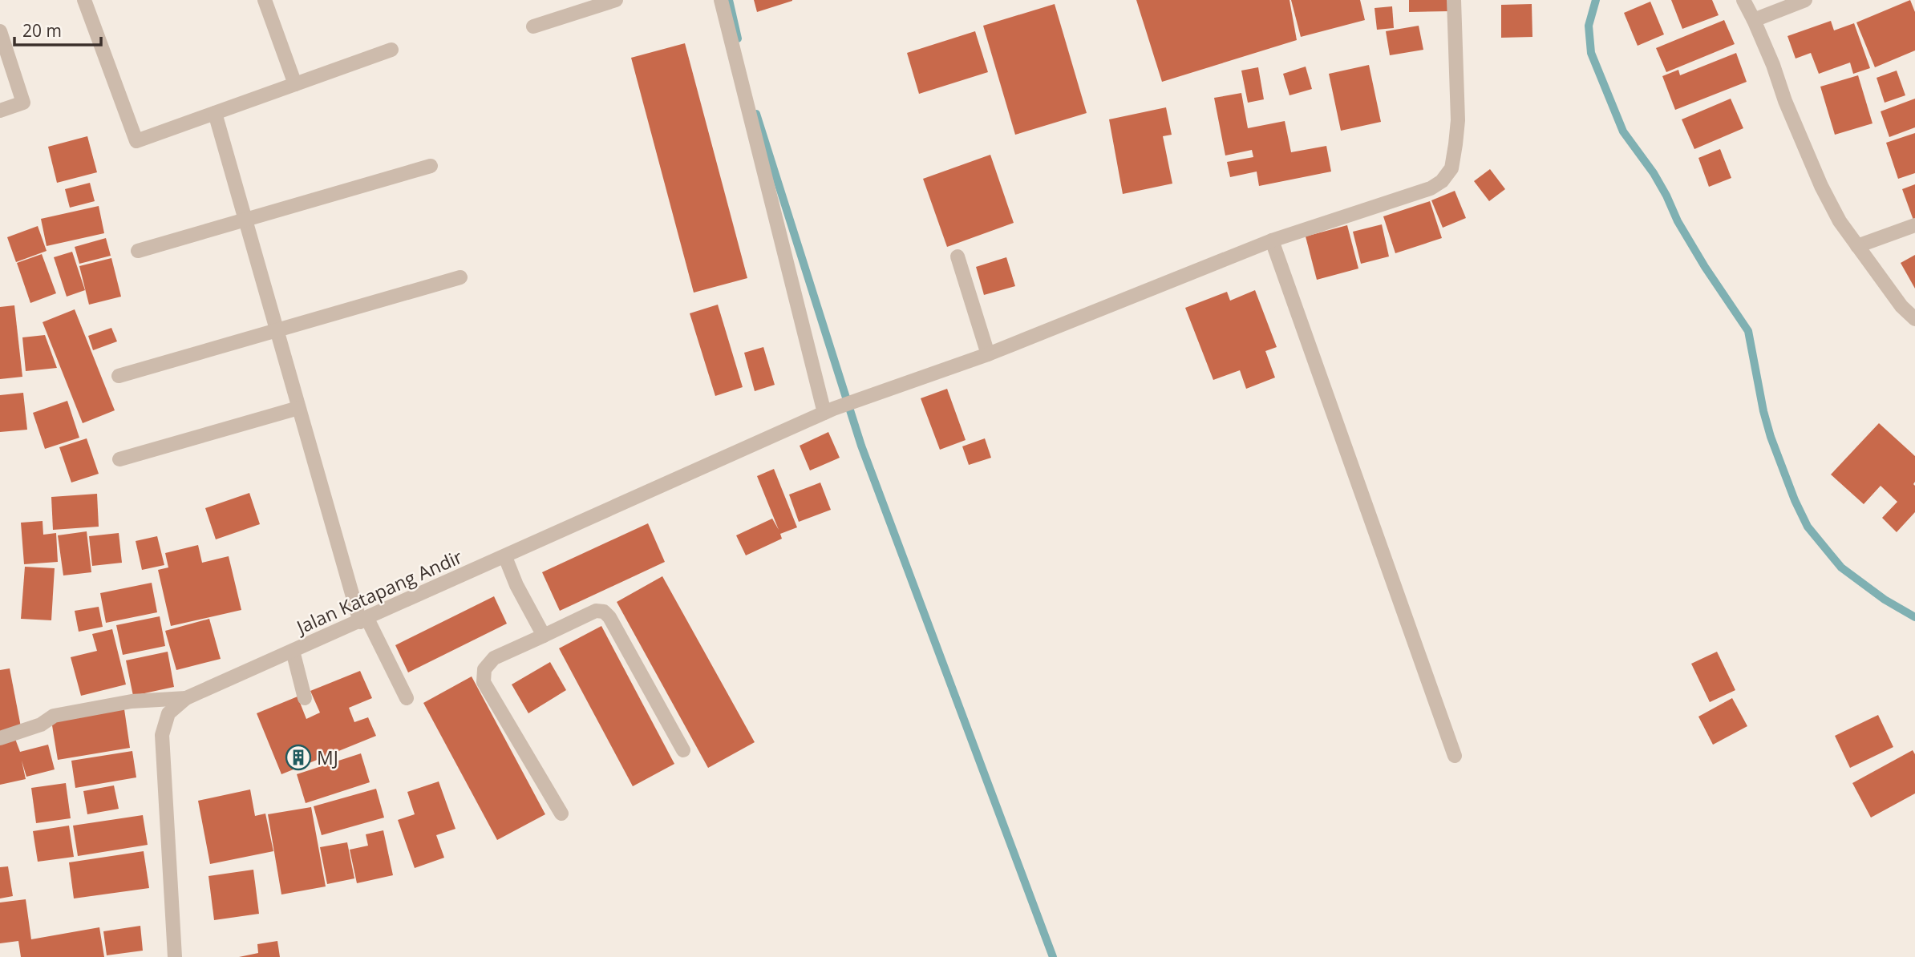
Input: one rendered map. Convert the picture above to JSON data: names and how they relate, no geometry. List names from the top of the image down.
{
  "streets": {
    "street": ["Jalan Katapang Andir"]
  },
  "places": {
    "building": ["MJ"]
  },
  "scale_bar": "20 m"
}
